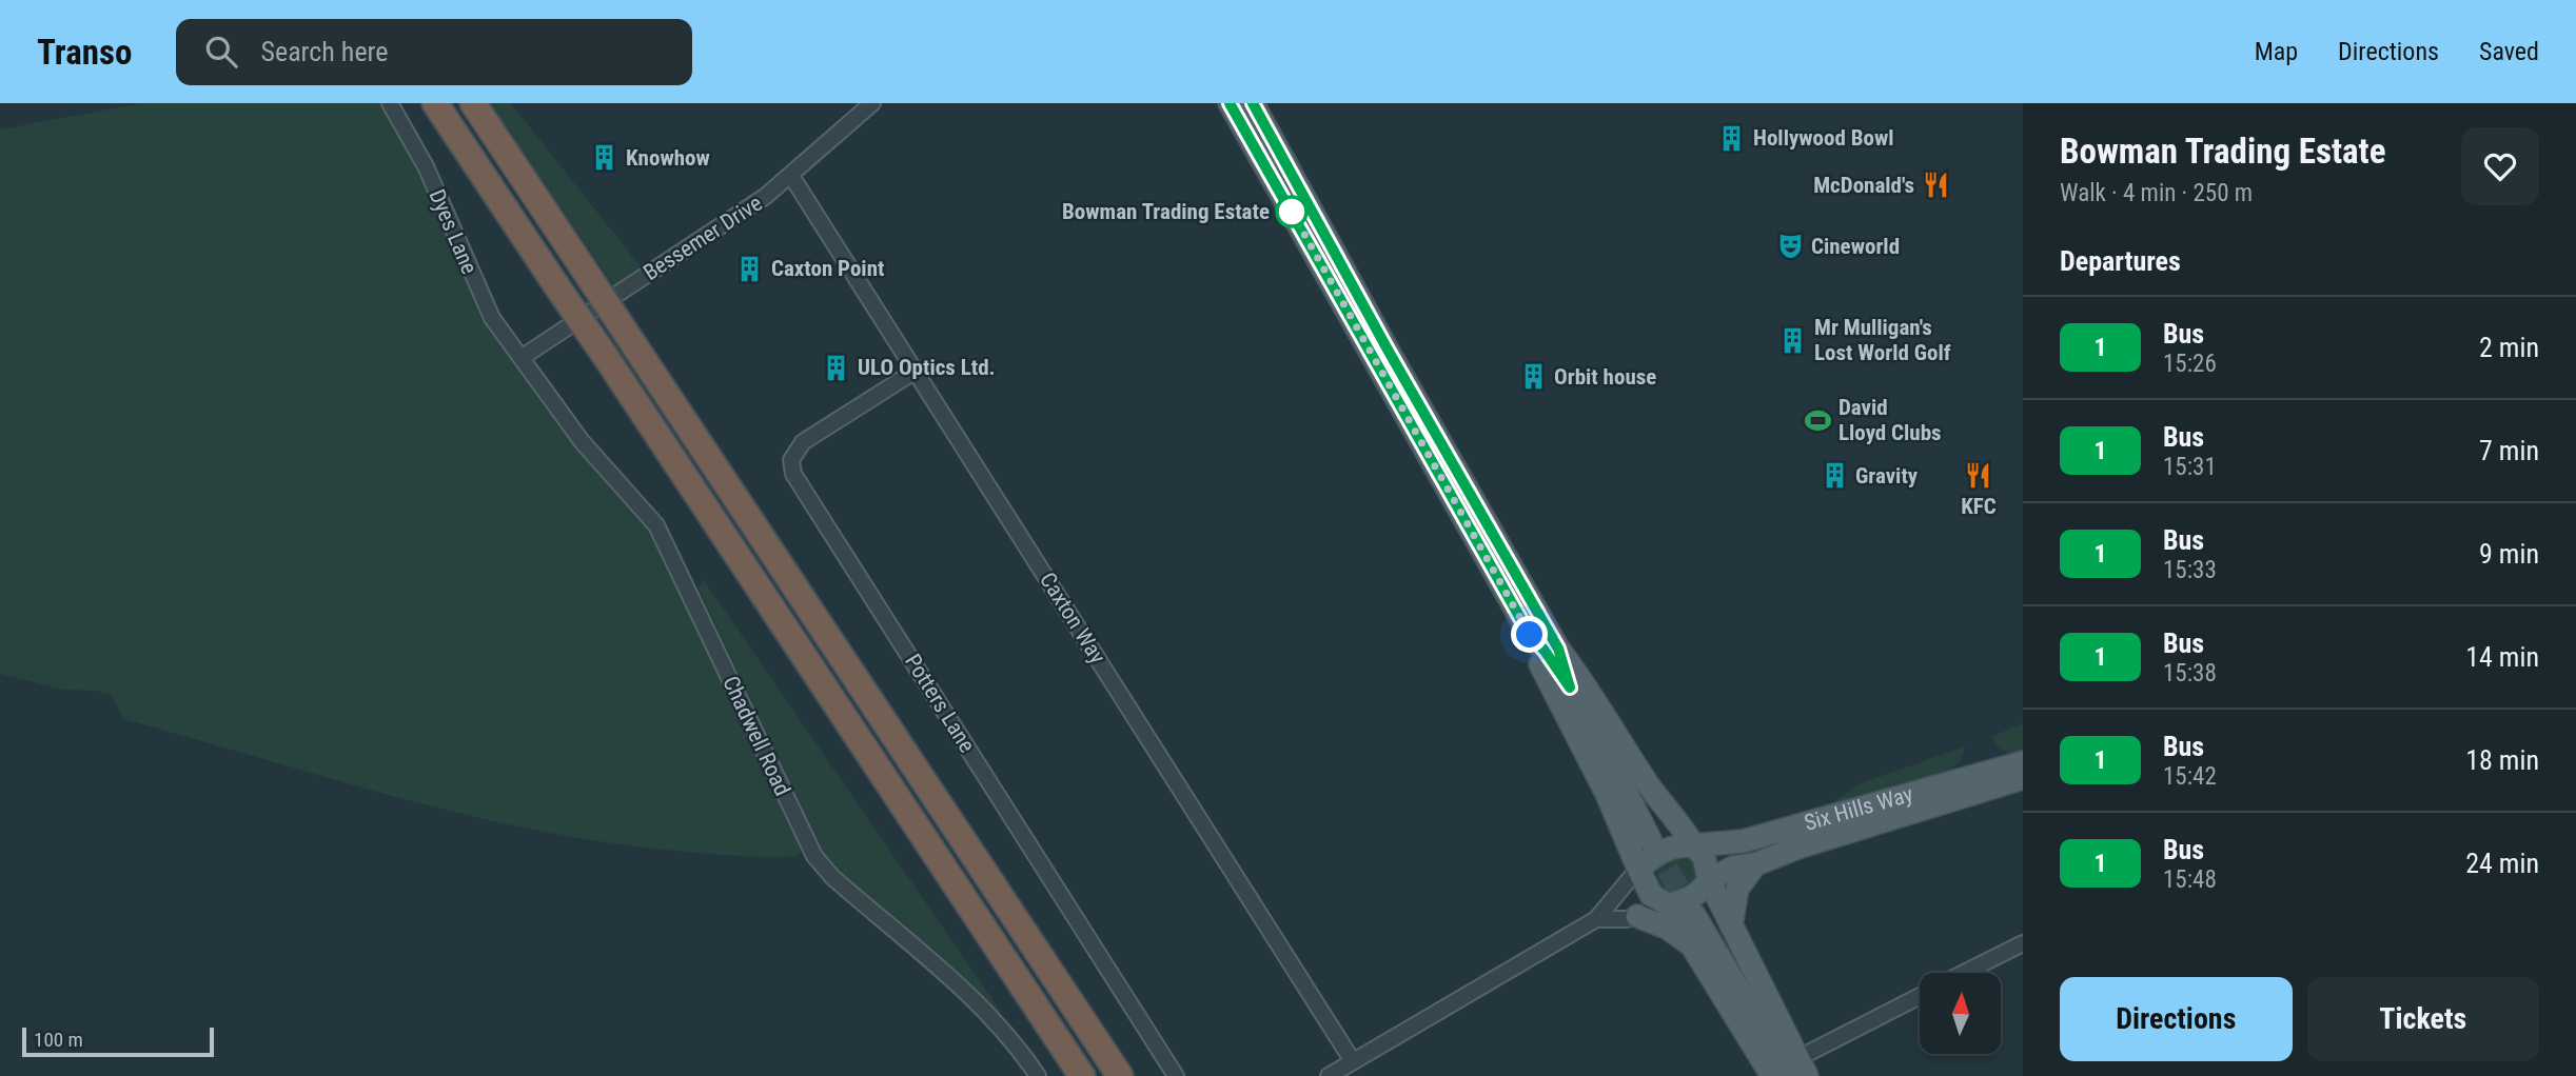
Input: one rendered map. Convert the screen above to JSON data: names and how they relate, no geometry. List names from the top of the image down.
{
  "streets": {
    "main road": ["Six Hills Way"],
    "street": [
      "Dyes Lane",
      "Bessemer Drive",
      "Caxton Way",
      "Potters Lane",
      "Chadwell Road"
    ]
  },
  "crossings": [
    ["Dyes Lane", "Bessemer Drive"],
    ["Dyes Lane", "Chadwell Road"],
    ["Bessemer Drive", "Caxton Way"],
    ["Bessemer Drive", "Chadwell Road"],
    ["Caxton Way", "Potters Lane"]
  ],
  "places": {
    "building": [
      "Hollywood Bowl",
      "Knowhow",
      "Caxton Point",
      "Mr Mulligan's Lost World Golf",
      "ULO Optics Ltd.",
      "Orbit house",
      "Gravity"
    ],
    "restaurant": ["McDonald's", "KFC"],
    "other": ["Bowman Trading Estate"],
    "theatre": ["Cineworld"],
    "sports": ["David Lloyd Clubs"]
  },
  "lines": ["bus line 1"],
  "scale_bar": "100 m",
  "north": "top",
  "page": {
    "header": "Transo",
    "search": "Search here",
    "nav": ["Map", "Directions", "Saved"],
    "heading": [
      ["Bowman Trading Estate", "Walk · 4 min · 250 m"],
      "Departures"
    ],
    "list": [
      {
        "mark": "1",
        "name": "Bus",
        "note": "15:26",
        "value": "2 min"
      },
      {
        "mark": "1",
        "name": "Bus",
        "note": "15:31",
        "value": "7 min"
      },
      {
        "mark": "1",
        "name": "Bus",
        "note": "15:33",
        "value": "9 min"
      },
      {
        "mark": "1",
        "name": "Bus",
        "note": "15:38",
        "value": "14 min"
      },
      {
        "mark": "1",
        "name": "Bus",
        "note": "15:42",
        "value": "18 min"
      },
      {
        "mark": "1",
        "name": "Bus",
        "note": "15:48",
        "value": "24 min"
      }
    ],
    "buttons": ["Directions", "Tickets"],
    "scale": "100 m"
  }
}
